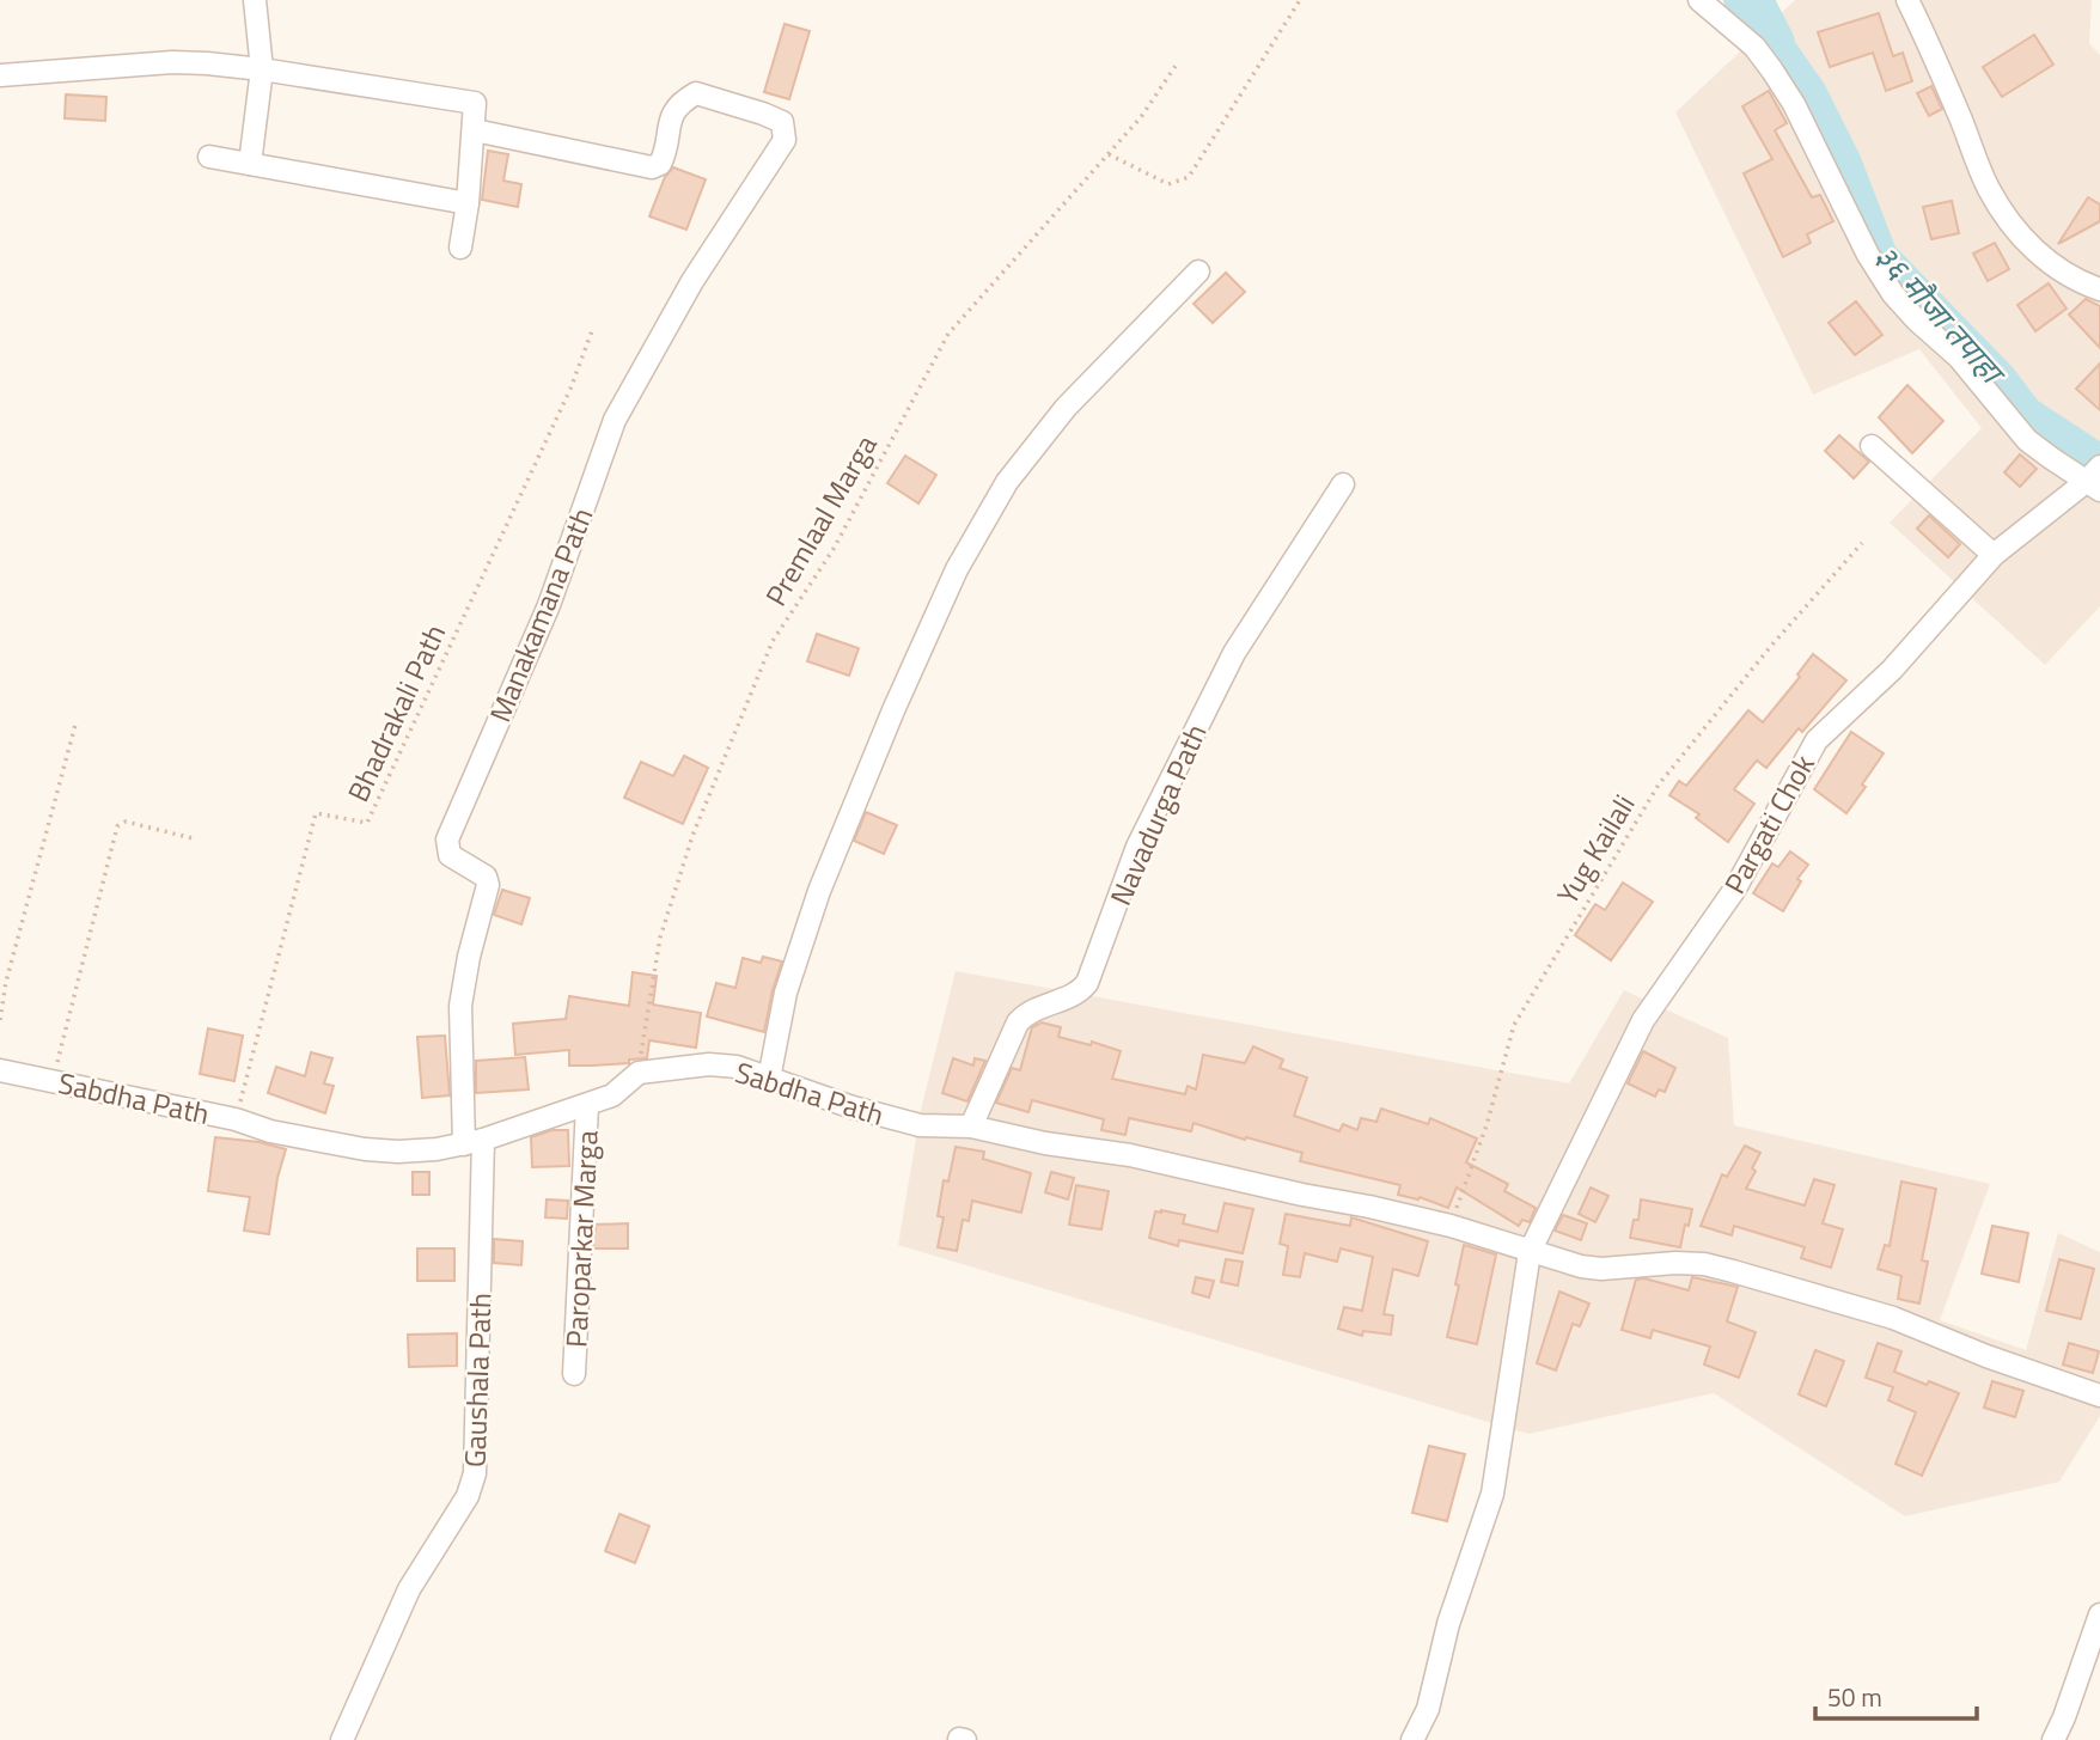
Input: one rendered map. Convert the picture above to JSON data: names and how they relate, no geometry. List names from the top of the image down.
{
  "streets": {
    "street": [
      "Manakamana Path",
      "Navadurga Path",
      "Pargati Chok",
      "Sabdha Path",
      "Paroparkar Marga",
      "Gaushala Path"
    ],
    "path": ["Premlaal Marga", "Bhadrakali Path", "Yug Kailali"]
  },
  "crossings": [
    ["Premlaal Marga", "Sabdha Path"],
    ["Manakamana Path", "Sabdha Path"],
    ["Manakamana Path", "Gaushala Path"],
    ["Bhadrakali Path", "Sabdha Path"],
    ["Navadurga Path", "Sabdha Path"],
    ["Pargati Chok", "Sabdha Path"],
    ["Yug Kailali", "Sabdha Path"],
    ["Sabdha Path", "Paroparkar Marga"],
    ["Sabdha Path", "Gaushala Path"]
  ],
  "water": ["३६ मौजा तपाहा"],
  "scale_bar": "50 m"
}
